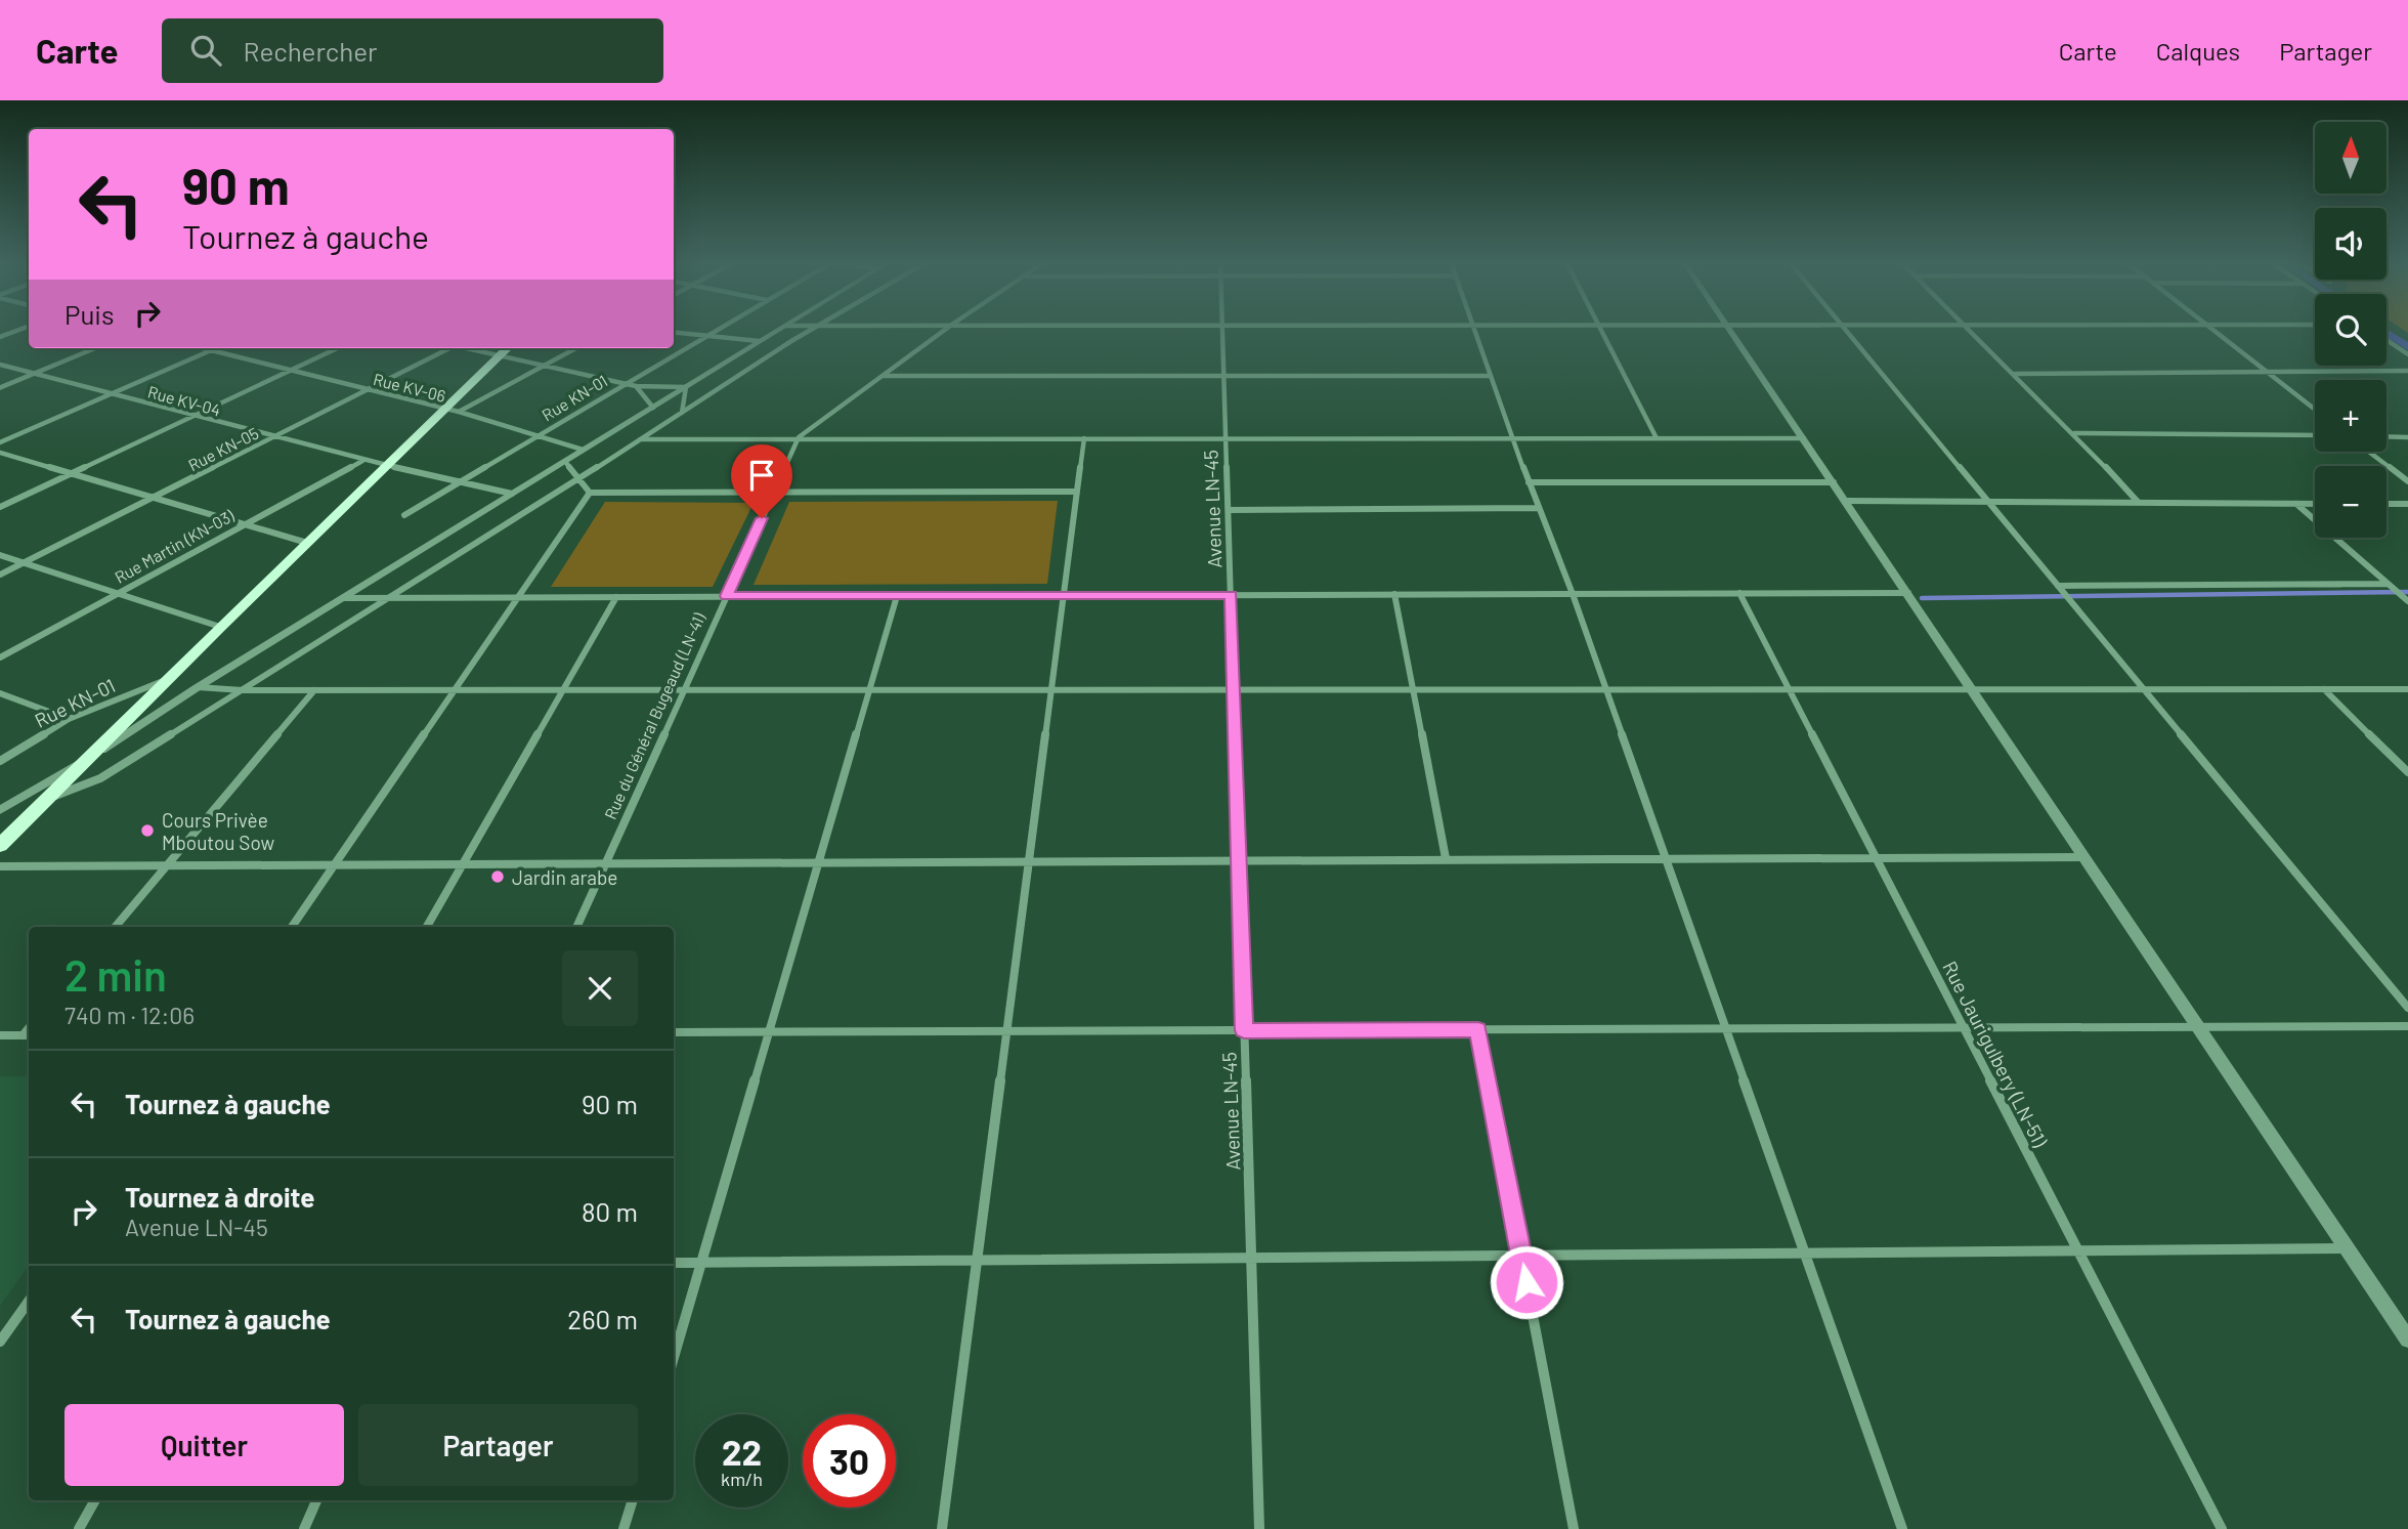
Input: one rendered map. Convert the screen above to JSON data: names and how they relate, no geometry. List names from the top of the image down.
{
  "streets": {
    "street": [
      "Rue KV-06",
      "Rue KN-01",
      "Rue KV-04",
      "Rue KN-05",
      "Avenue LN-45",
      "Rue Martin (KN-03)",
      "Rue du Général Bugeaud (LN-41)",
      "Rue Jaurigulbery (LN-51)"
    ]
  },
  "crossings": [
    ["Rue KV-06", "Rue KN-01"],
    ["Rue KV-06", "Rue KN-05"],
    ["Rue KN-01", "Rue KV-04"],
    ["Rue KV-04", "Rue KN-05"],
    ["Rue KV-04", "Rue Martin (KN-03)"]
  ],
  "places": ["Cours Privèe Mboutou Sow", "Jardin arabe"],
  "north": "top",
  "page": {
    "header": "Carte",
    "search": "Rechercher",
    "nav": ["Carte", "Calques", "Partager"],
    "map_buttons": ["+", "−"],
    "turn": ["90 m", "Tournez à gauche"],
    "then": "Puis",
    "heading": ["2 min", "740 m · 12:06"],
    "list": [
      {
        "name": "Tournez à gauche",
        "value": "90 m"
      },
      {
        "name": "Tournez à droite",
        "note": "Avenue LN-45",
        "value": "80 m"
      },
      {
        "name": "Tournez à gauche",
        "value": "260 m"
      }
    ],
    "buttons": ["Quitter", "Partager"],
    "speed": "22 km/h",
    "limit": "30"
  }
}
